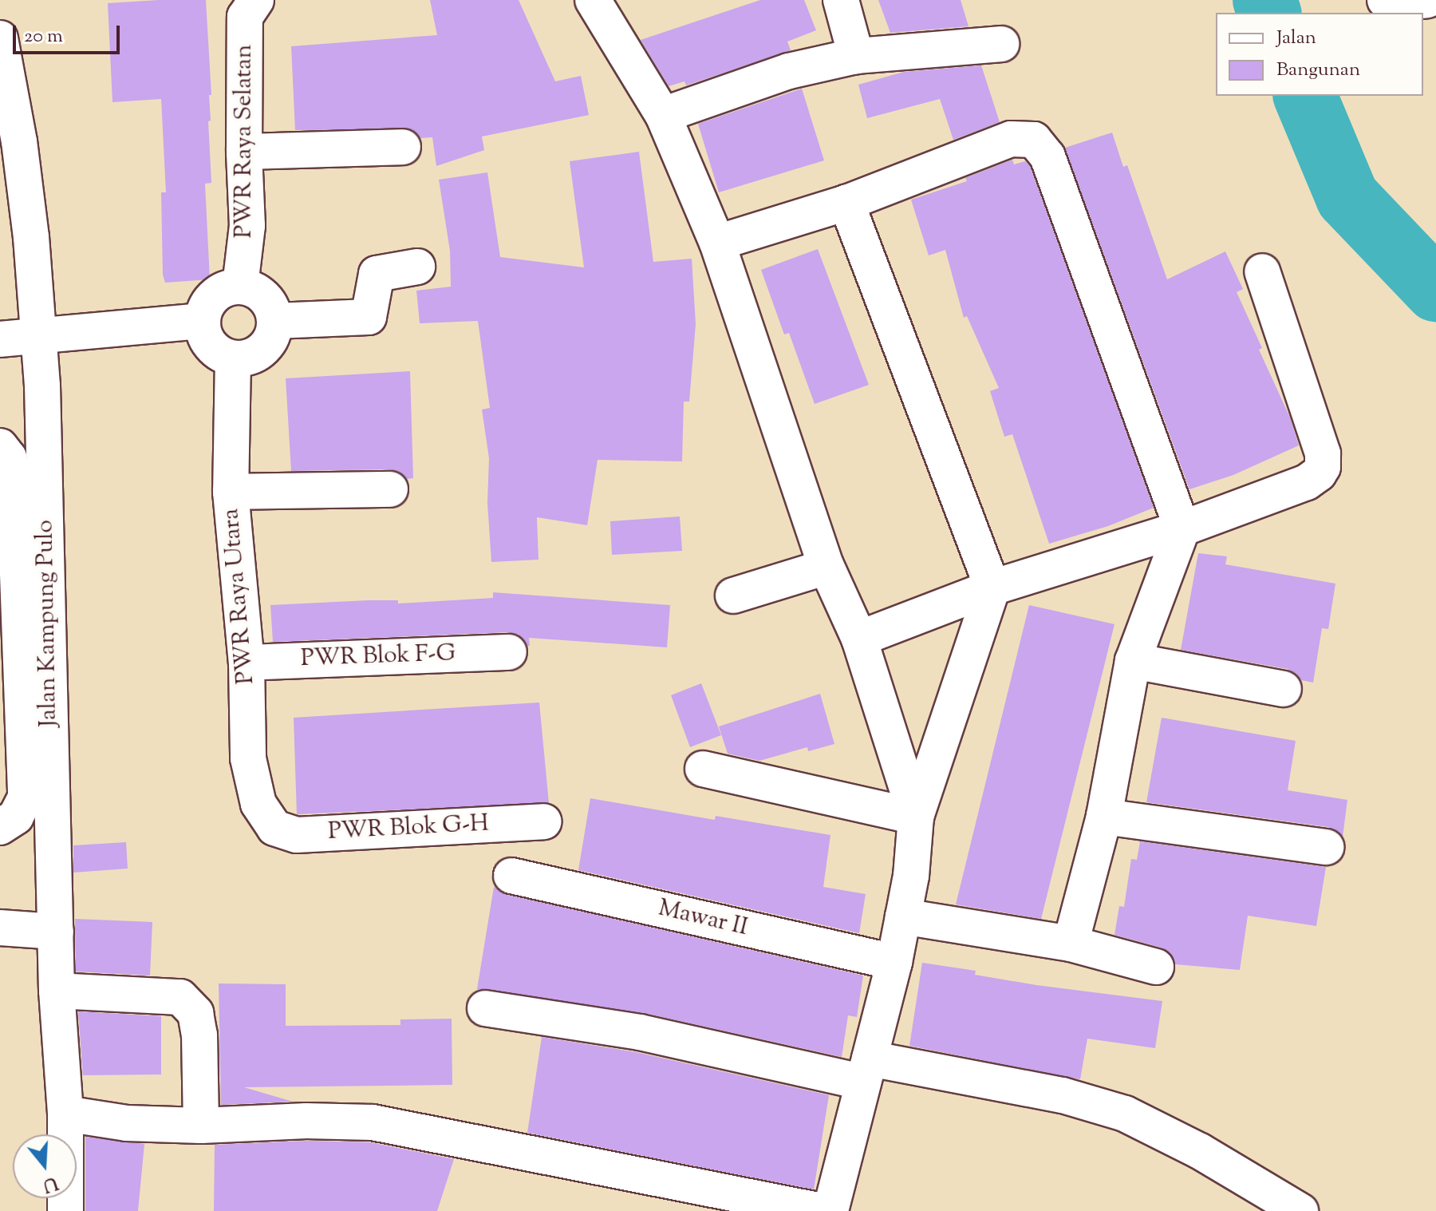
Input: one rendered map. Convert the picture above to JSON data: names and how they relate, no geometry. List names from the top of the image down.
{
  "streets": {
    "street": [
      "PWR Raya Selatan",
      "PWR Raya Utara",
      "Jalan Kampung Pulo",
      "PWR Blok F-G",
      "PWR Blok G-H",
      "Mawar II"
    ]
  },
  "crossings": [
    ["PWR Raya Selatan", "PWR Raya Utara"],
    ["PWR Raya Utara", "PWR Blok F-G"],
    ["PWR Raya Utara", "PWR Blok G-H"]
  ],
  "legend": ["Jalan", "Bangunan"],
  "scale_bar": "20 m",
  "north": "bottom"
}
